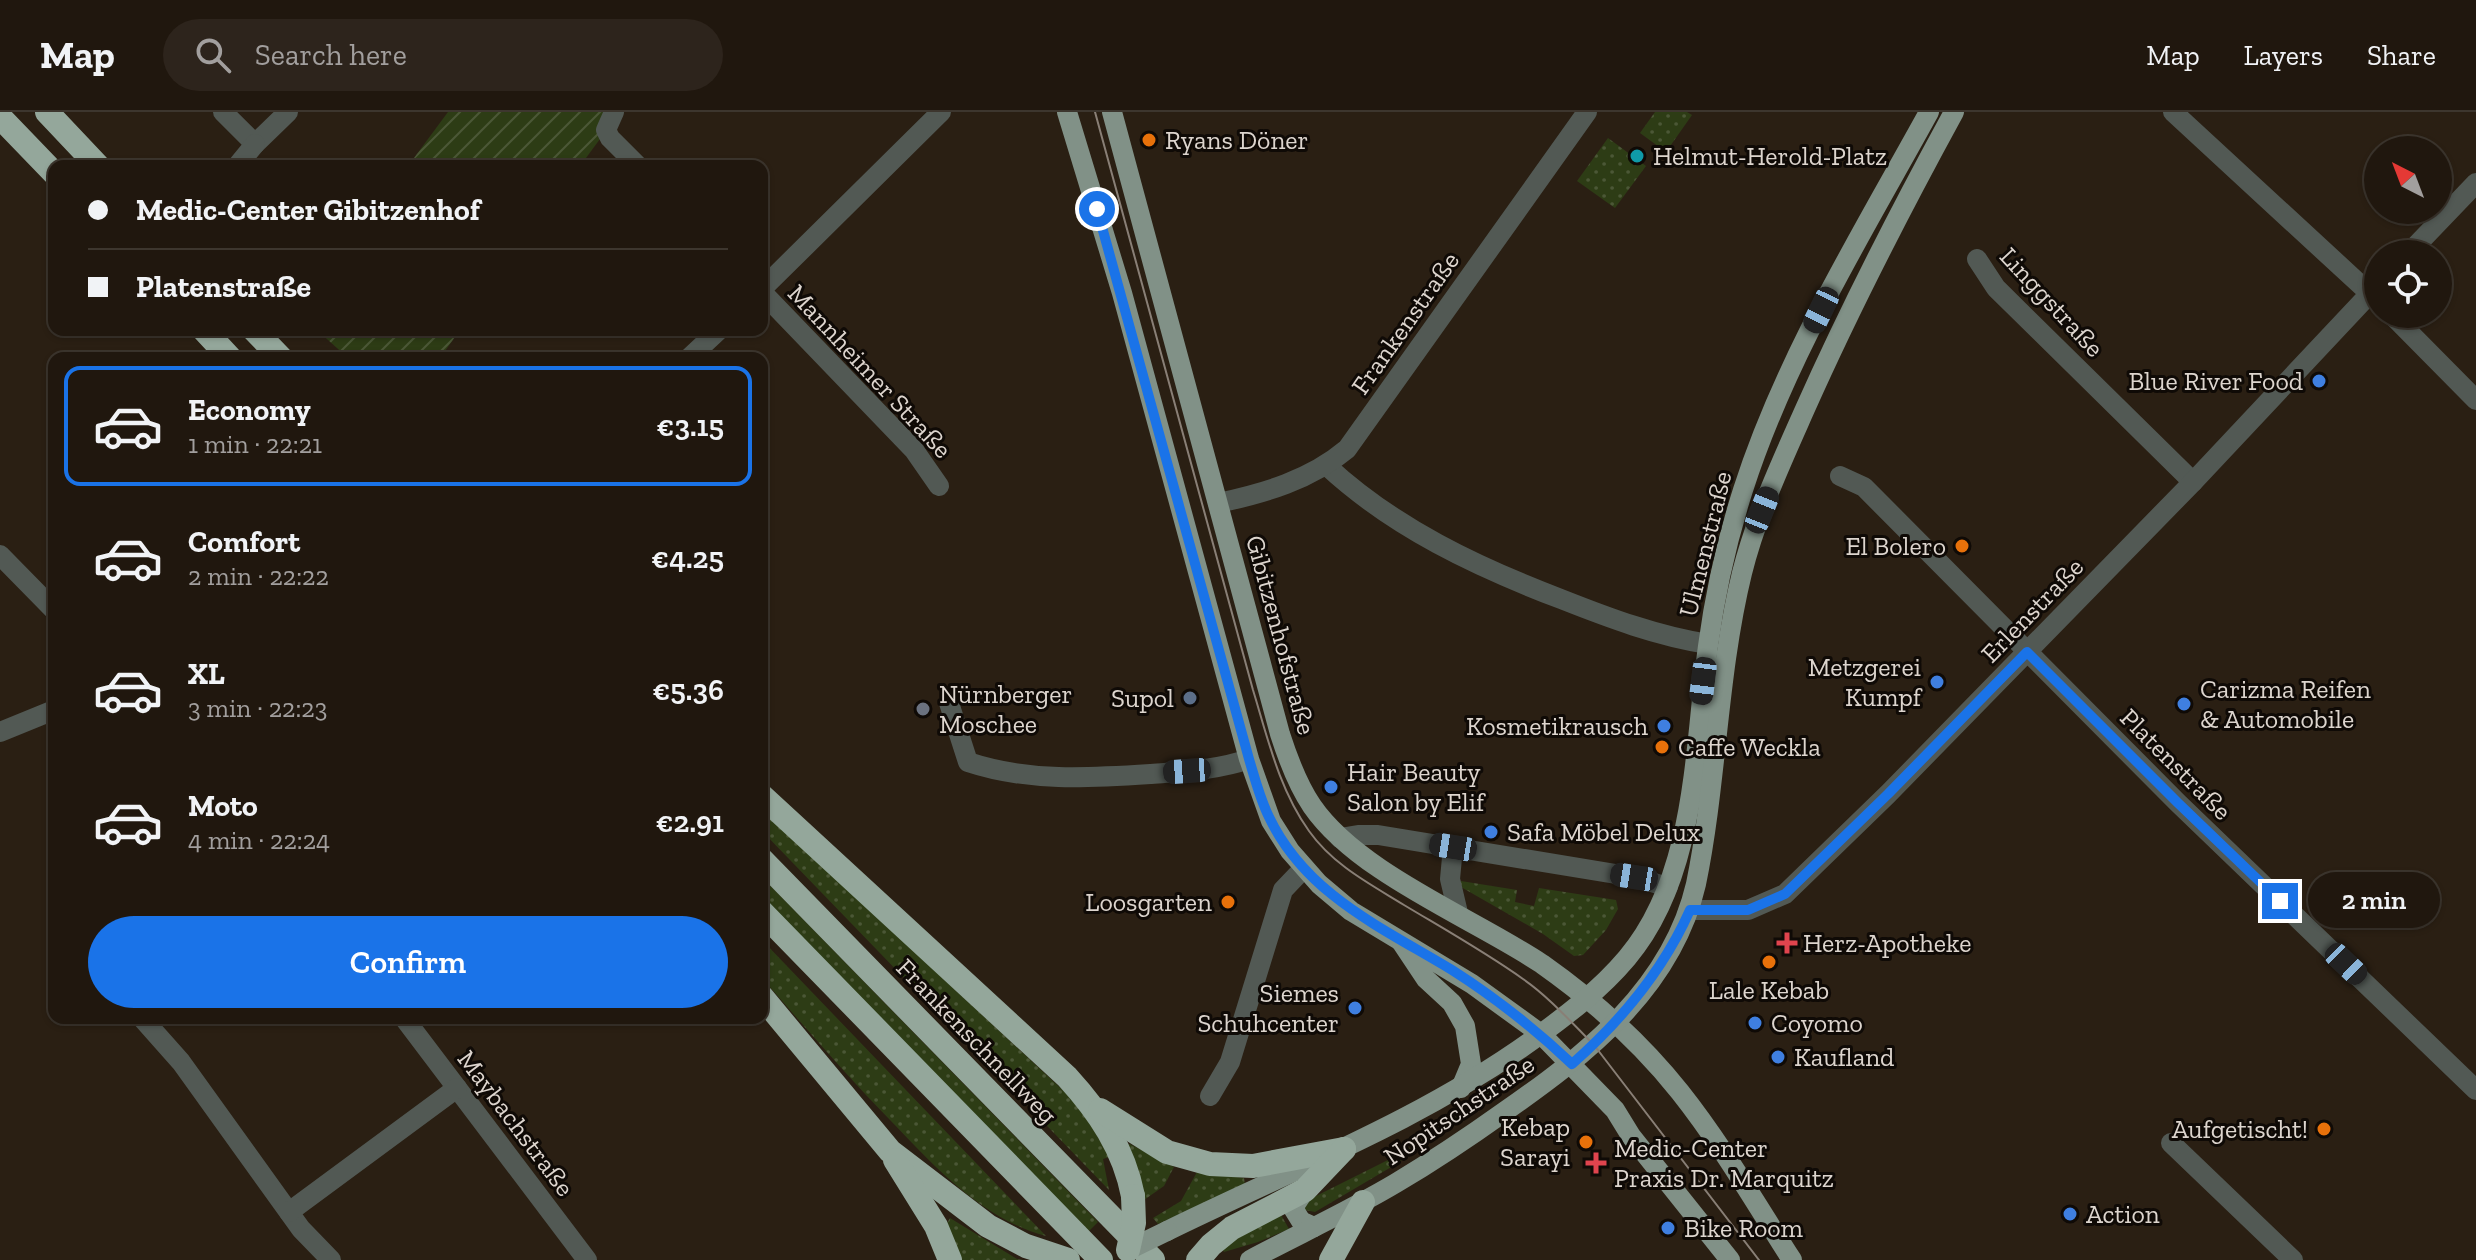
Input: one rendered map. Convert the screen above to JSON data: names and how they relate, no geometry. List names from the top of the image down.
{
  "streets": {
    "highway": ["Frankenschnellweg"],
    "main road": ["Ulmenstraße", "Gibitzenhofstraße", "Nopitschstraße"],
    "street": [
      "Linggstraße",
      "Frankenstraße",
      "Mannheimer Straße",
      "Erlenstraße",
      "Platenstraße",
      "Maybachstraße"
    ]
  },
  "crossings": [
    ["Linggstraße", "Erlenstraße"],
    ["Frankenstraße", "Gibitzenhofstraße"],
    ["Ulmenstraße", "Erlenstraße"],
    ["Ulmenstraße", "Gibitzenhofstraße"],
    ["Ulmenstraße", "Nopitschstraße"],
    ["Erlenstraße", "Platenstraße"],
    ["Gibitzenhofstraße", "Nopitschstraße"]
  ],
  "places": {
    "other": [
      "Ryans Döner",
      "Helmut-Herold-Platz",
      "Blue River Food",
      "El Bolero",
      "Metzgerei Kumpf",
      "Supol",
      "Carizma Reifen & Automobile",
      "Nürnberger Moschee",
      "Kosmetikrausch",
      "Caffe Weckla",
      "Hair Beauty Salon by Elif",
      "Safa Möbel Delux",
      "Loosgarten",
      "Lale Kebab",
      "Siemes Schuhcenter",
      "Coyomo",
      "Kaufland",
      "Aufgetischt!",
      "Kebap Sarayi",
      "Action",
      "Bike Room"
    ],
    "health": ["Herz-Apotheke", "Medic-Center Praxis Dr. Marquitz"]
  },
  "north": "top left",
  "page": {
    "header": "Map",
    "search": "Search here",
    "nav": ["Map", "Layers", "Share"],
    "banner": ["Medic-Center Gibitzenhof", "Platenstraße"],
    "list": [
      {
        "name": "Economy",
        "note": "1 min · 22:21",
        "value": "€3.15"
      },
      {
        "name": "Comfort",
        "note": "2 min · 22:22",
        "value": "€4.25"
      },
      {
        "name": "XL",
        "note": "3 min · 22:23",
        "value": "€5.36"
      },
      {
        "name": "Moto",
        "note": "4 min · 22:24",
        "value": "€2.91"
      }
    ],
    "bubble": "2 min",
    "buttons": "Confirm"
  }
}
